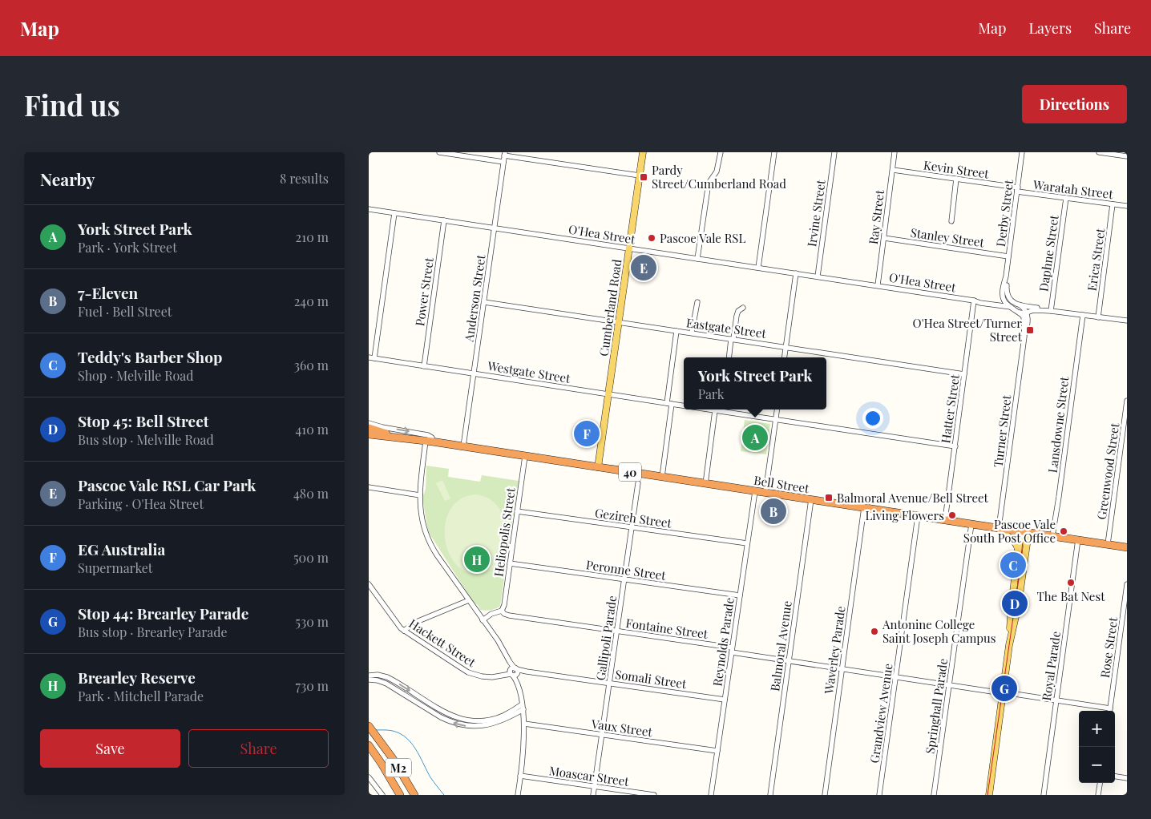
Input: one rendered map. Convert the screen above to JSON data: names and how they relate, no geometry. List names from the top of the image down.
{
  "streets": {
    "highway": ["40", "Bell Street", "M2"],
    "main road": ["Cumberland Road"],
    "street": [
      "Kevin Street",
      "Waratah Street",
      "Irvine Street",
      "Derby Street",
      "Ray Street",
      "O'Hea Street",
      "Stanley Street",
      "Daphne Street",
      "Erica Street",
      "Power Street",
      "Anderson Street",
      "Eastgate Street",
      "Westgate Street",
      "Hatter Street",
      "Lansdowne Street",
      "Turner Street",
      "Greenwood Street",
      "Gezireh Street",
      "Heliopolis Street",
      "Peronne Street",
      "Fontaine Street",
      "Gallipoli Parade",
      "Reynolds Parade",
      "Hackett Street",
      "Balmoral Avenue",
      "Rose Street",
      "Waverley Parade",
      "Royal Parade",
      "Somali Street",
      "Springhall Parade",
      "Grandview Avenue",
      "Vaux Street",
      "Moascar Street"
    ]
  },
  "crossings": [
    ["Kevin Street", "Waratah Street"],
    ["Kevin Street", "Derby Street"],
    ["Kevin Street", "Ray Street"],
    ["Waratah Street", "Derby Street"],
    ["Waratah Street", "Daphne Street"],
    ["Waratah Street", "Erica Street"],
    ["Irvine Street", "O'Hea Street"],
    ["Derby Street", "O'Hea Street"],
    ["Derby Street", "Stanley Street"],
    ["Ray Street", "O'Hea Street"],
    ["Ray Street", "Stanley Street"],
    ["O'Hea Street", "Power Street"],
    ["O'Hea Street", "Anderson Street"],
    ["O'Hea Street", "Cumberland Road"],
    ["O'Hea Street", "Hatter Street"],
    ["Power Street", "Westgate Street"],
    ["Anderson Street", "Eastgate Street"],
    ["Anderson Street", "Westgate Street"],
    ["Anderson Street", "Bell Street"],
    ["Cumberland Road", "Eastgate Street"],
    ["Cumberland Road", "Westgate Street"],
    ["Cumberland Road", "Bell Street"],
    ["Eastgate Street", "Hatter Street"],
    ["Westgate Street", "Hatter Street"],
    ["Hatter Street", "Bell Street"],
    ["Lansdowne Street", "Bell Street"],
    ["Turner Street", "Bell Street"],
    ["Greenwood Street", "Bell Street"],
    ["Bell Street", "Heliopolis Street"],
    ["Bell Street", "Reynolds Parade"],
    ["Bell Street", "Balmoral Avenue"],
    ["Bell Street", "Waverley Parade"],
    ["Bell Street", "Royal Parade"],
    ["Bell Street", "Springhall Parade"],
    ["Bell Street", "Grandview Avenue"],
    ["Gezireh Street", "Heliopolis Street"],
    ["Gezireh Street", "Gallipoli Parade"],
    ["Gezireh Street", "Reynolds Parade"],
    ["Heliopolis Street", "Peronne Street"],
    ["Heliopolis Street", "Fontaine Street"],
    ["Peronne Street", "Gallipoli Parade"],
    ["Peronne Street", "Reynolds Parade"],
    ["Fontaine Street", "Gallipoli Parade"],
    ["Fontaine Street", "Reynolds Parade"],
    ["Fontaine Street", "Balmoral Avenue"],
    ["Fontaine Street", "Waverley Parade"],
    ["Fontaine Street", "Royal Parade"],
    ["Fontaine Street", "Springhall Parade"],
    ["Fontaine Street", "Grandview Avenue"],
    ["Gallipoli Parade", "Somali Street"],
    ["Gallipoli Parade", "Vaux Street"],
    ["Gallipoli Parade", "Moascar Street"],
    ["Reynolds Parade", "Somali Street"],
    ["Reynolds Parade", "Vaux Street"],
    ["Hackett Street", "Somali Street"]
  ],
  "places": {
    "transit": ["Pardy Street/Cumberland Road", "O'Hea Street/Turner Street", "Balmoral Avenue/Bell Street"],
    "other": [
      "Pascoe Vale RSL",
      "Living Flowers",
      "Pascoe Vale South Post Office",
      "The Bat Nest",
      "Antonine College Saint Joseph Campus"
    ]
  },
  "page": {
    "header": "Map",
    "nav": ["Map", "Layers", "Share"],
    "buttons": [
      "Directions",
      ["Save", "Share"]
    ],
    "title": "Find us",
    "heading": ["Nearby", "8 results"],
    "list": [
      {
        "mark": "A",
        "name": "York Street Park",
        "note": "Park · York Street",
        "value": "210 m"
      },
      {
        "mark": "B",
        "name": "7-Eleven",
        "note": "Fuel · Bell Street",
        "value": "240 m"
      },
      {
        "mark": "C",
        "name": "Teddy's Barber Shop",
        "note": "Shop · Melville Road",
        "value": "360 m"
      },
      {
        "mark": "D",
        "name": "Stop 45: Bell Street",
        "note": "Bus stop · Melville Road",
        "value": "410 m"
      },
      {
        "mark": "E",
        "name": "Pascoe Vale RSL Car Park",
        "note": "Parking · O'Hea Street",
        "value": "480 m"
      },
      {
        "mark": "F",
        "name": "EG Australia",
        "note": "Supermarket",
        "value": "500 m"
      },
      {
        "mark": "G",
        "name": "Stop 44: Brearley Parade",
        "note": "Bus stop · Brearley Parade",
        "value": "530 m"
      },
      {
        "mark": "H",
        "name": "Brearley Reserve",
        "note": "Park · Mitchell Parade",
        "value": "730 m"
      }
    ],
    "pins": [
      "E",
      "F",
      "A",
      "B",
      "H",
      "C",
      "D",
      "G"
    ],
    "popup": ["York Street Park", "Park"],
    "map_buttons": ["+", "−"]
  }
}
